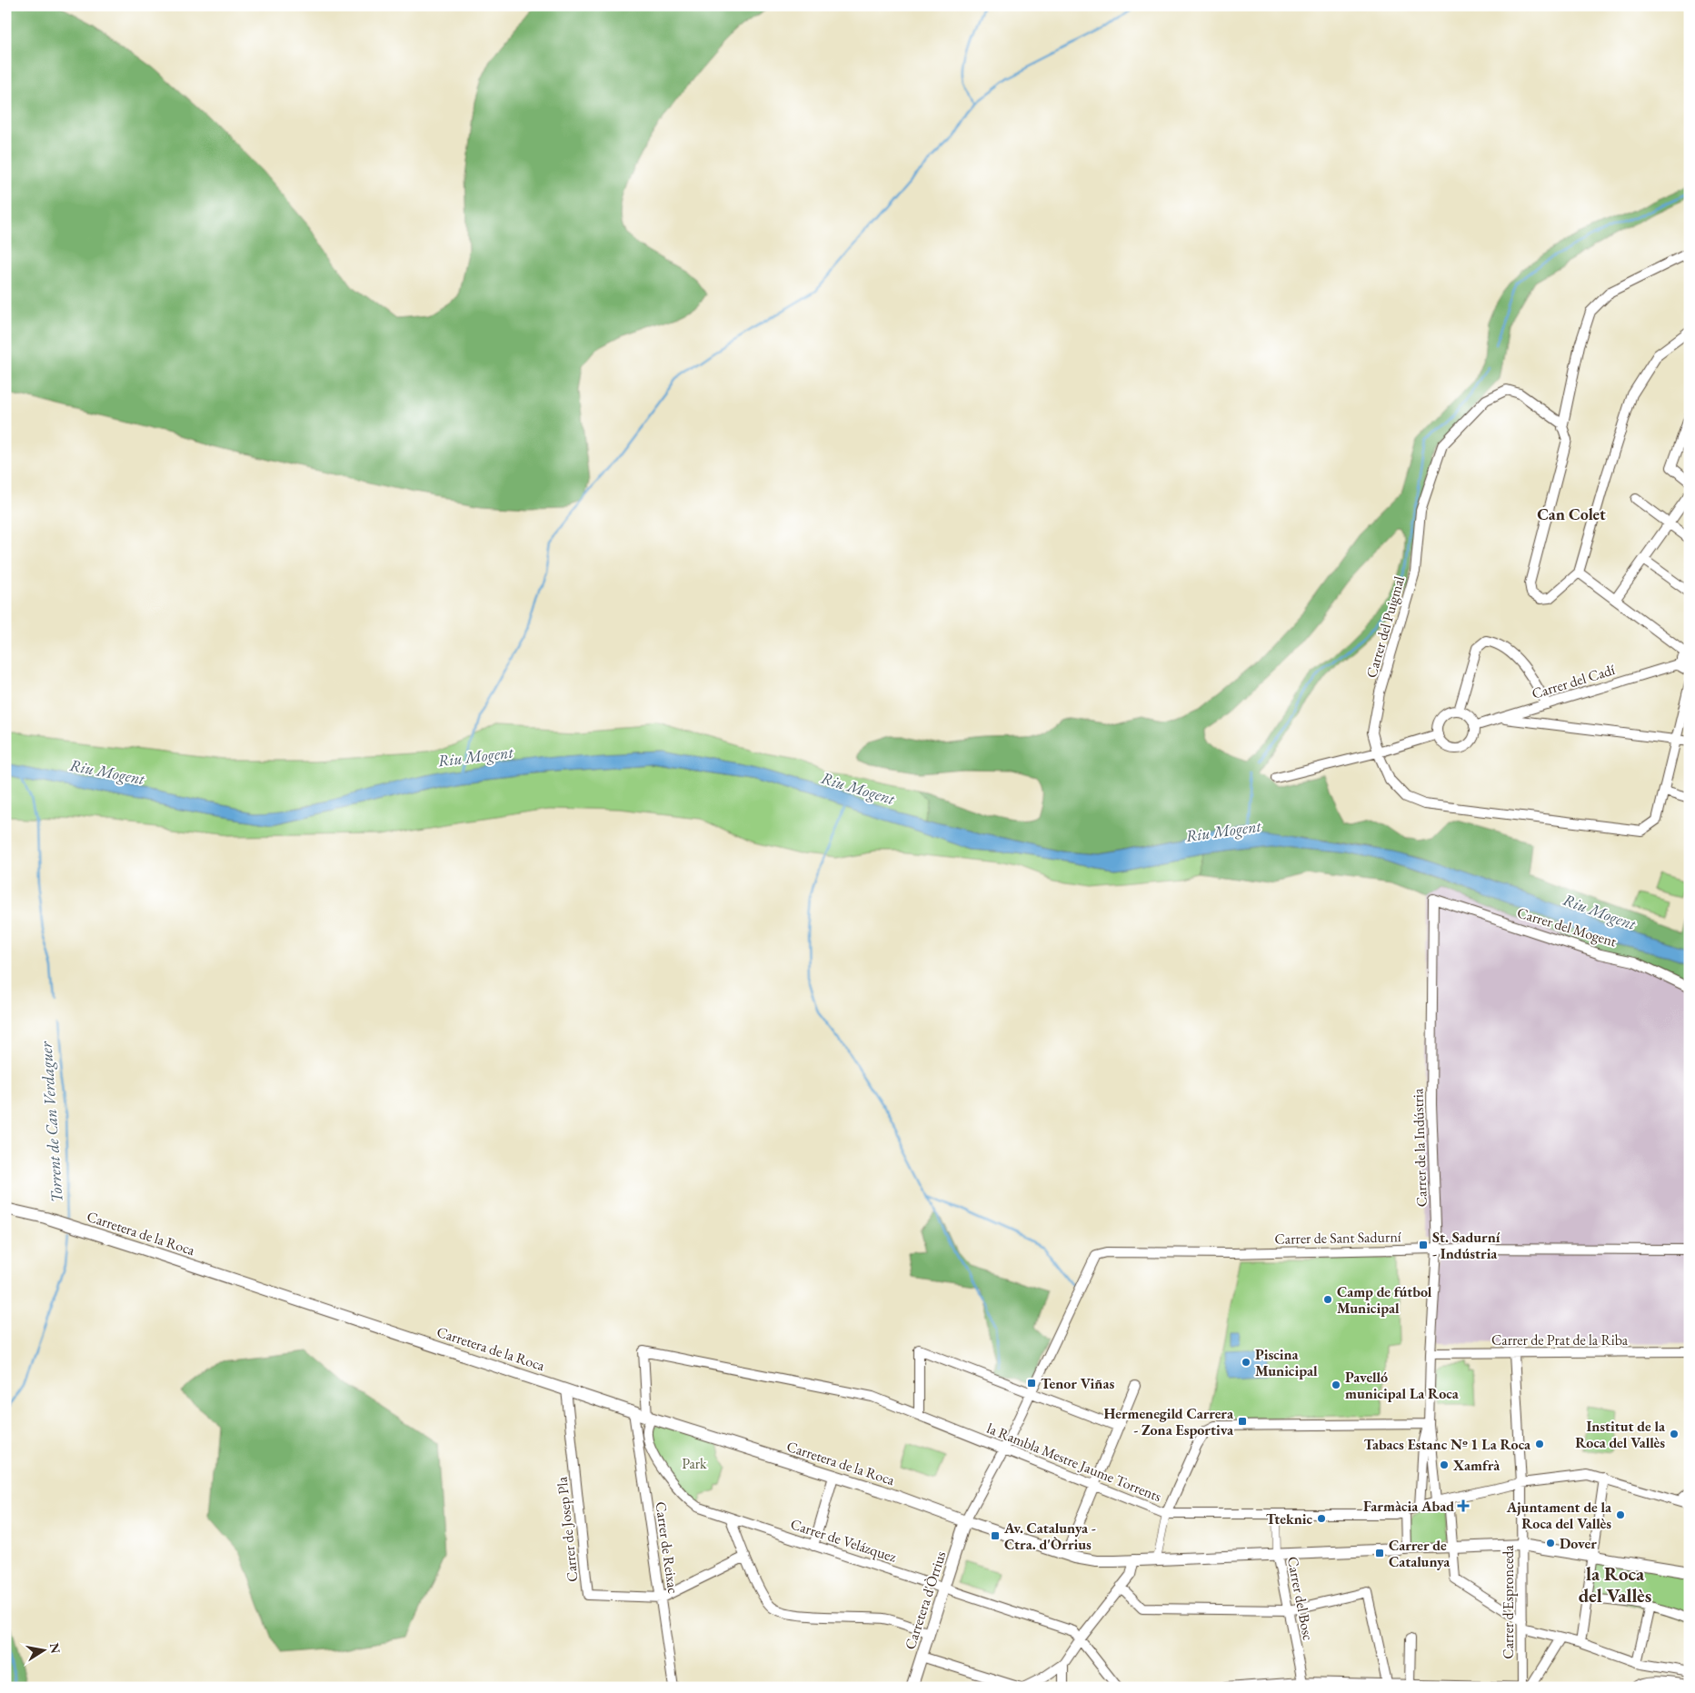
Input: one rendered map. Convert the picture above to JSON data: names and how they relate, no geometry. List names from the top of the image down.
{
  "streets": {
    "street": [
      "Carrer del Puigmal",
      "Carrer del Cadí",
      "Carrer del Mogent",
      "Carrer de la Indústria",
      "Carretera de la Roca",
      "Carrer de Sant Sadurní",
      "Carrer de Prat de la Riba",
      "la Rambla Mestre Jaume Torrents",
      "Carrer de Josep Pla",
      "Carrer de Velázquez",
      "Carrer de Reixac",
      "Carrer del Bosc",
      "Carretera d'Òrrius",
      "Carrer d'Espronceda"
    ]
  },
  "crossings": [
    ["Carrer del Mogent", "Carrer de la Indústria"],
    ["Carrer de la Indústria", "Carrer de Sant Sadurní"],
    ["Carrer de la Indústria", "Carrer de Prat de la Riba"],
    ["Carrer de la Indústria", "la Rambla Mestre Jaume Torrents"],
    ["Carretera de la Roca", "Carrer de Josep Pla"],
    ["Carretera de la Roca", "Carrer de Velázquez"],
    ["Carretera de la Roca", "Carrer de Reixac"],
    ["Carretera de la Roca", "Carretera d'Òrrius"],
    ["Carrer de Prat de la Riba", "Carrer d'Espronceda"],
    ["la Rambla Mestre Jaume Torrents", "Carrer de Velázquez"],
    ["la Rambla Mestre Jaume Torrents", "Carrer del Bosc"],
    ["la Rambla Mestre Jaume Torrents", "Carrer d'Espronceda"],
    ["Carrer de Josep Pla", "Carrer de Reixac"],
    ["Carrer de Velázquez", "Carretera d'Òrrius"]
  ],
  "districts": ["Can Colet", "la Roca del Vallès"],
  "water": ["Riu Mogent", "Torrent de Can Verdaguer"],
  "parks": ["Park"],
  "places": {
    "transit": [
      "St. Sadurní - Indústria",
      "Tenor Viñas",
      "Hermenegild Carrera - Zona Esportiva",
      "Av. Catalunya - Ctra. d'Òrrius",
      "Carrer de Catalunya"
    ],
    "other": [
      "Camp de fútbol Municipal",
      "Piscina Municipal",
      "Pavelló municipal La Roca",
      "Institut de la Roca del Vallès",
      "Tabacs Estanc Nº 1 La Roca",
      "Xamfrà",
      "Ajuntament de la Roca del Vallès",
      "Tteknic",
      "Dover"
    ],
    "health": ["Farmàcia Abad"]
  },
  "north": "right"
}
